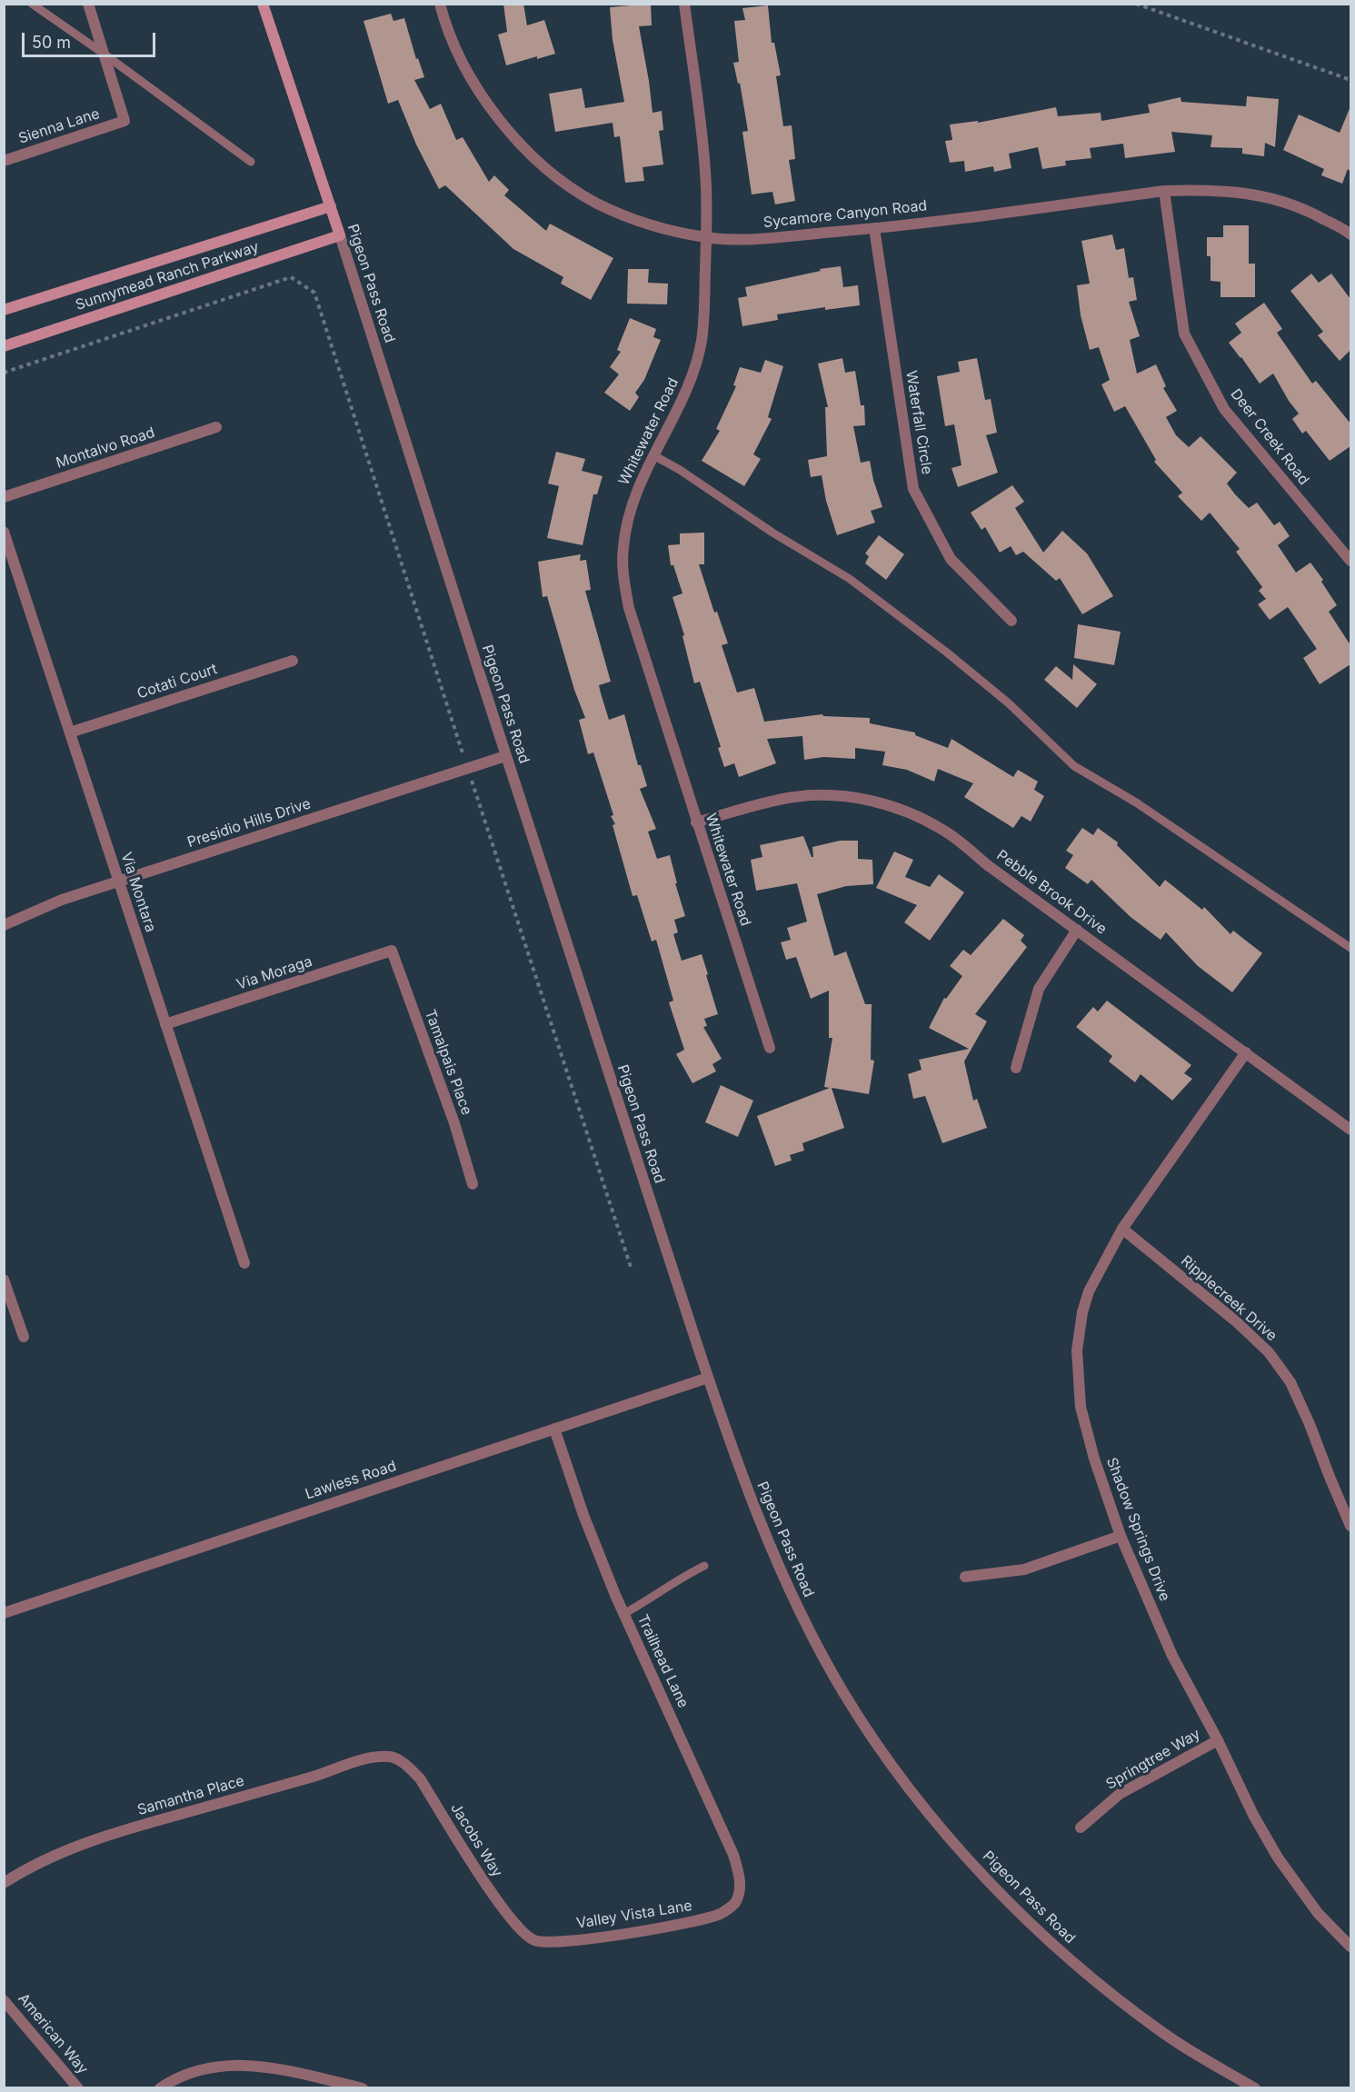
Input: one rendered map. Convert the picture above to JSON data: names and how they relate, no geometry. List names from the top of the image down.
{
  "streets": {
    "main road": ["Sunnymead Ranch Parkway", "Pigeon Pass Road"],
    "street": [
      "Sienna Lane",
      "Sycamore Canyon Road",
      "Waterfall Circle",
      "Whitewater Road",
      "Deer Creek Road",
      "Montalvo Road",
      "Cotati Court",
      "Presidio Hills Drive",
      "Via Montara",
      "Pebble Brook Drive",
      "Via Moraga",
      "Tamalpais Place",
      "Ripplecreek Drive",
      "Lawless Road",
      "Shadow Springs Drive",
      "Trailhead Lane",
      "Springtree Way",
      "Samantha Place",
      "Jacobs Way",
      "Valley Vista Lane",
      "American Way"
    ]
  },
  "crossings": [
    ["Sycamore Canyon Road", "Waterfall Circle"],
    ["Sycamore Canyon Road", "Whitewater Road"],
    ["Sycamore Canyon Road", "Deer Creek Road"],
    ["Sunnymead Ranch Parkway", "Pigeon Pass Road"],
    ["Pigeon Pass Road", "Presidio Hills Drive"],
    ["Pigeon Pass Road", "Lawless Road"],
    ["Whitewater Road", "Pebble Brook Drive"],
    ["Cotati Court", "Via Montara"],
    ["Presidio Hills Drive", "Via Montara"],
    ["Via Montara", "Via Moraga"],
    ["Pebble Brook Drive", "Shadow Springs Drive"],
    ["Via Moraga", "Tamalpais Place"],
    ["Ripplecreek Drive", "Shadow Springs Drive"],
    ["Lawless Road", "Trailhead Lane"],
    ["Shadow Springs Drive", "Springtree Way"],
    ["Trailhead Lane", "Valley Vista Lane"],
    ["Samantha Place", "Jacobs Way"],
    ["Jacobs Way", "Valley Vista Lane"]
  ],
  "scale_bar": "50 m"
}
